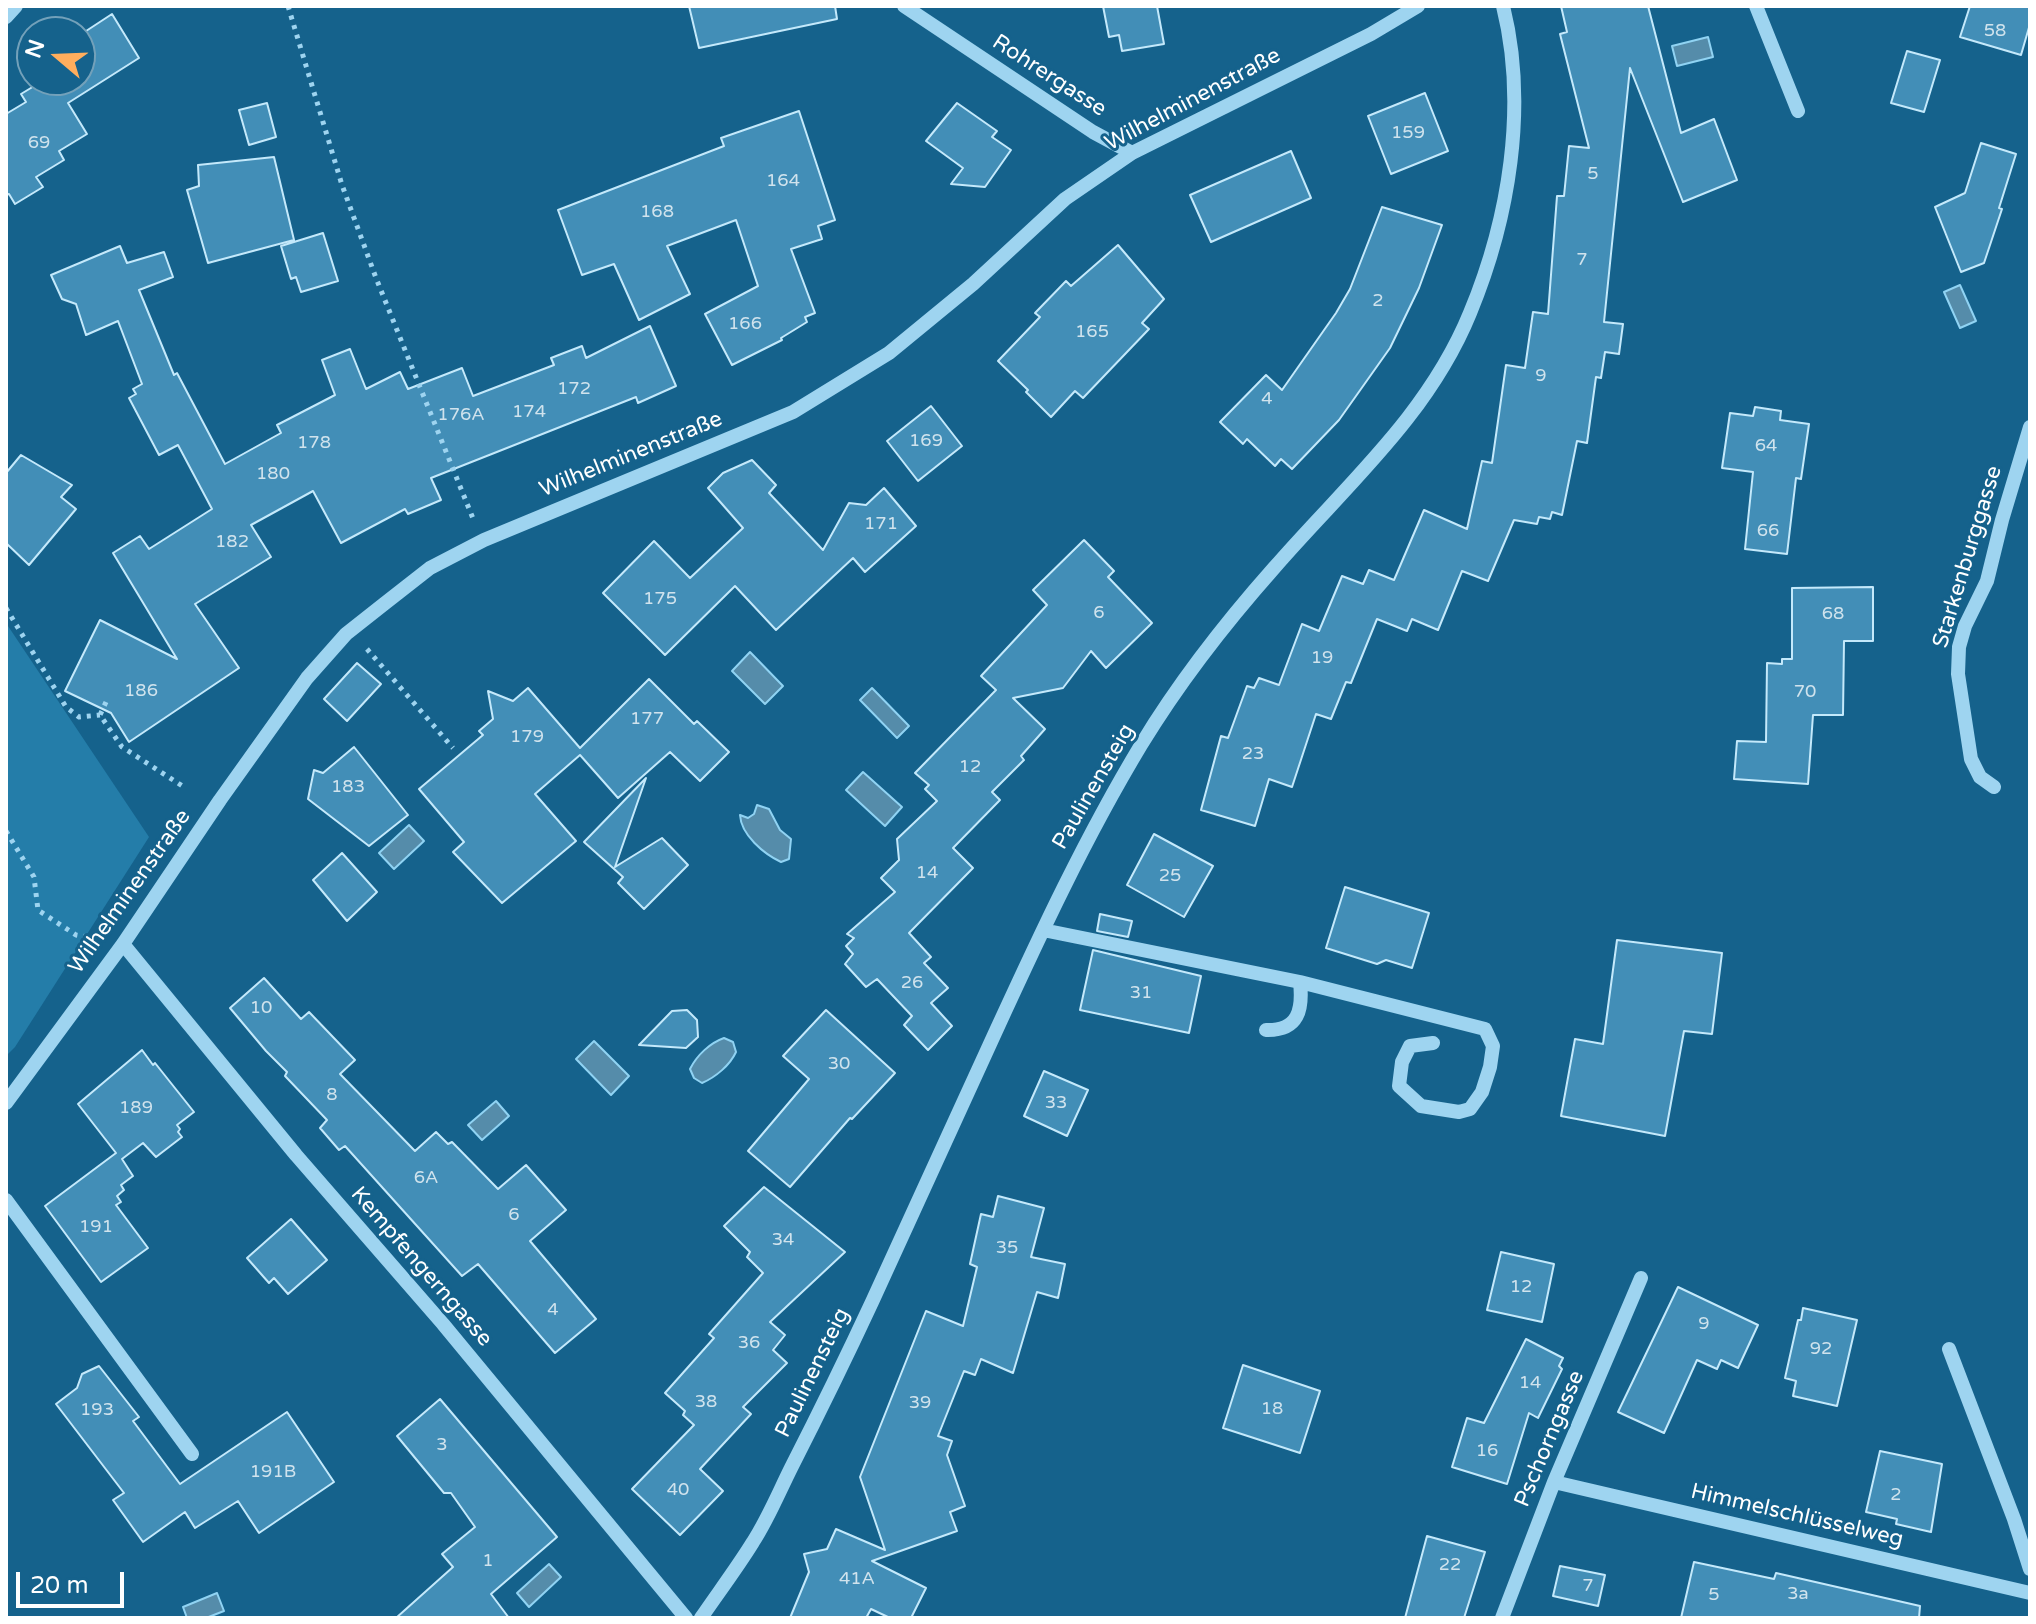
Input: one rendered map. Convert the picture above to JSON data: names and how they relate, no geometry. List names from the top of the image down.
{
  "streets": {
    "street": [
      "Rohrergasse",
      "Wilhelminenstraße",
      "Starkenburggasse",
      "Paulinensteig",
      "Kempfengerngasse",
      "Pschorngasse",
      "Himmelschlüsselweg"
    ]
  },
  "crossings": [
    ["Rohrergasse", "Wilhelminenstraße"],
    ["Wilhelminenstraße", "Kempfengerngasse"],
    ["Pschorngasse", "Himmelschlüsselweg"]
  ],
  "house_numbers": [
    "58",
    "159",
    "69",
    "5",
    "164",
    "168",
    "7",
    "2",
    "166",
    "165",
    "9",
    "172",
    "4",
    "174",
    "176A",
    "169",
    "178",
    "64",
    "180",
    "171",
    "66",
    "182",
    "175",
    "6",
    "68",
    "19",
    "186",
    "70",
    "177",
    "179",
    "23",
    "12",
    "183",
    "14",
    "25",
    "26",
    "31",
    "10",
    "30",
    "8",
    "33",
    "189",
    "6A",
    "6",
    "191",
    "34",
    "35",
    "12",
    "4",
    "9",
    "36",
    "92",
    "14",
    "38",
    "39",
    "18",
    "193",
    "3",
    "16",
    "191B",
    "40",
    "2",
    "1",
    "22",
    "41A",
    "7",
    "3a",
    "5"
  ],
  "scale_bar": "20 m",
  "north": "left"
}
